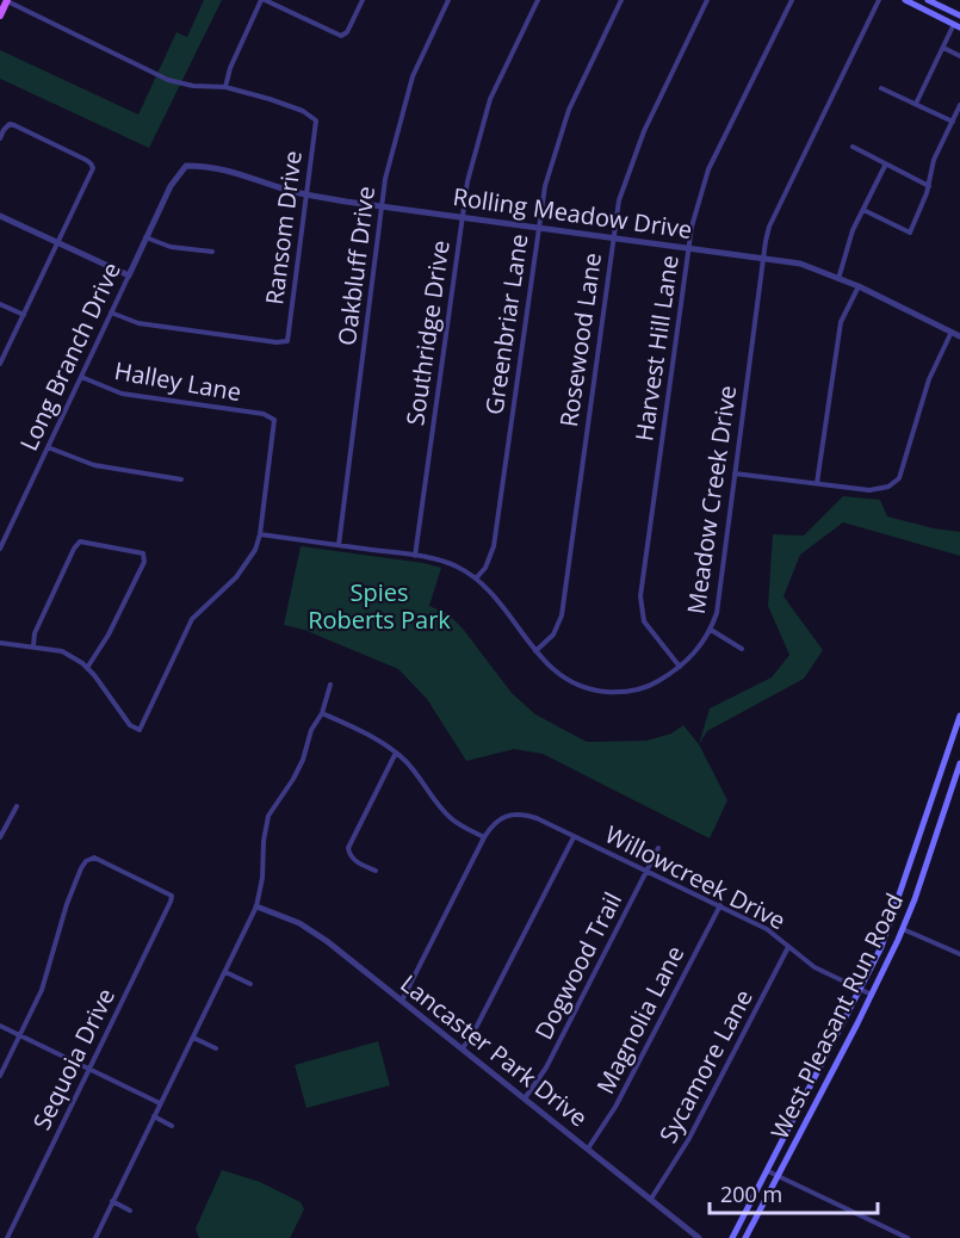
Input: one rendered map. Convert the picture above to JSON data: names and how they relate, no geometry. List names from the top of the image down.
{
  "streets": {
    "main road": ["West Pleasant Run Road"],
    "street": [
      "Rolling Meadow Drive",
      "Ransom Drive",
      "Oakbluff Drive",
      "Greenbriar Lane",
      "Southridge Drive",
      "Rosewood Lane",
      "Harvest Hill Lane",
      "Long Branch Drive",
      "Halley Lane",
      "Meadow Creek Drive",
      "Willowcreek Drive",
      "Dogwood Trail",
      "Magnolia Lane",
      "Lancaster Park Drive",
      "Sequoia Drive",
      "Sycamore Lane"
    ]
  },
  "crossings": [
    ["Rolling Meadow Drive", "Ransom Drive"],
    ["Rolling Meadow Drive", "Oakbluff Drive"],
    ["Rolling Meadow Drive", "Greenbriar Lane"],
    ["Rolling Meadow Drive", "Southridge Drive"],
    ["Rolling Meadow Drive", "Rosewood Lane"],
    ["Rolling Meadow Drive", "Harvest Hill Lane"],
    ["Rolling Meadow Drive", "Long Branch Drive"],
    ["Rolling Meadow Drive", "Meadow Creek Drive"],
    ["Ransom Drive", "Long Branch Drive"],
    ["Oakbluff Drive", "Meadow Creek Drive"],
    ["Greenbriar Lane", "Meadow Creek Drive"],
    ["Southridge Drive", "Meadow Creek Drive"],
    ["Rosewood Lane", "Meadow Creek Drive"],
    ["Harvest Hill Lane", "Meadow Creek Drive"],
    ["Long Branch Drive", "Halley Lane"],
    ["Halley Lane", "Meadow Creek Drive"],
    ["Willowcreek Drive", "Dogwood Trail"],
    ["Willowcreek Drive", "West Pleasant Run Road"],
    ["Willowcreek Drive", "Magnolia Lane"],
    ["Willowcreek Drive", "Sycamore Lane"],
    ["Dogwood Trail", "Lancaster Park Drive"],
    ["Magnolia Lane", "Lancaster Park Drive"],
    ["Lancaster Park Drive", "Sycamore Lane"]
  ],
  "parks": ["Spies Roberts Park"],
  "scale_bar": "200 m"
}
